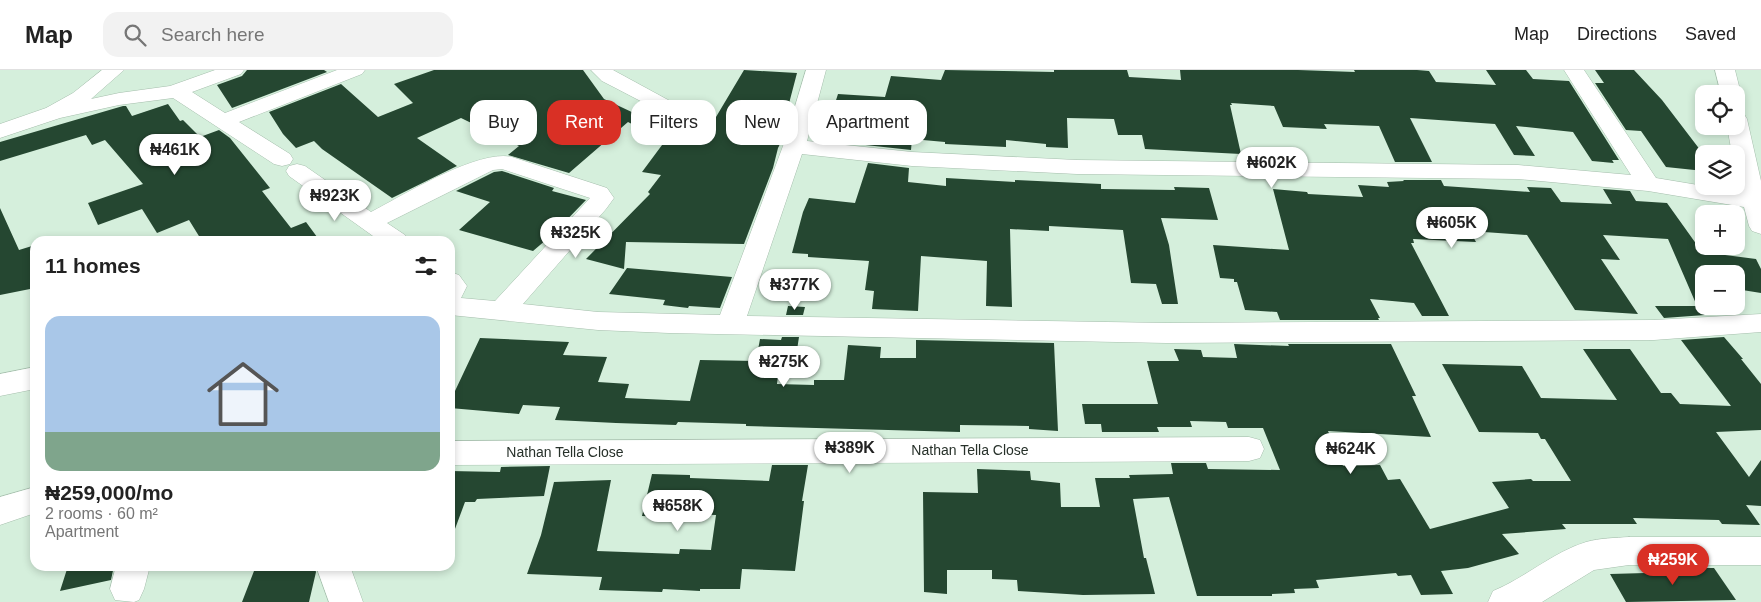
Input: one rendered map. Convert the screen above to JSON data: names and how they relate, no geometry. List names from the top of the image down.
{
  "streets": {
    "street": ["Nathan Tella Close"]
  },
  "page": {
    "header": "Map",
    "search": "Search here",
    "nav": ["Map", "Directions", "Saved"],
    "map_buttons": ["+", "−"],
    "chip": [
      "Buy",
      "Rent",
      "Filters",
      "New",
      "Apartment"
    ],
    "price": [
      "₦461K",
      "₦602K",
      "₦923K",
      "₦605K",
      "₦325K",
      "₦377K",
      "₦275K",
      "₦389K",
      "₦624K",
      "₦658K",
      "₦259K"
    ],
    "heading": "11 homes",
    "list": [
      {
        "name": "₦259,000/mo",
        "note": "2 rooms · 60 m² · Apartment"
      }
    ]
  }
}
